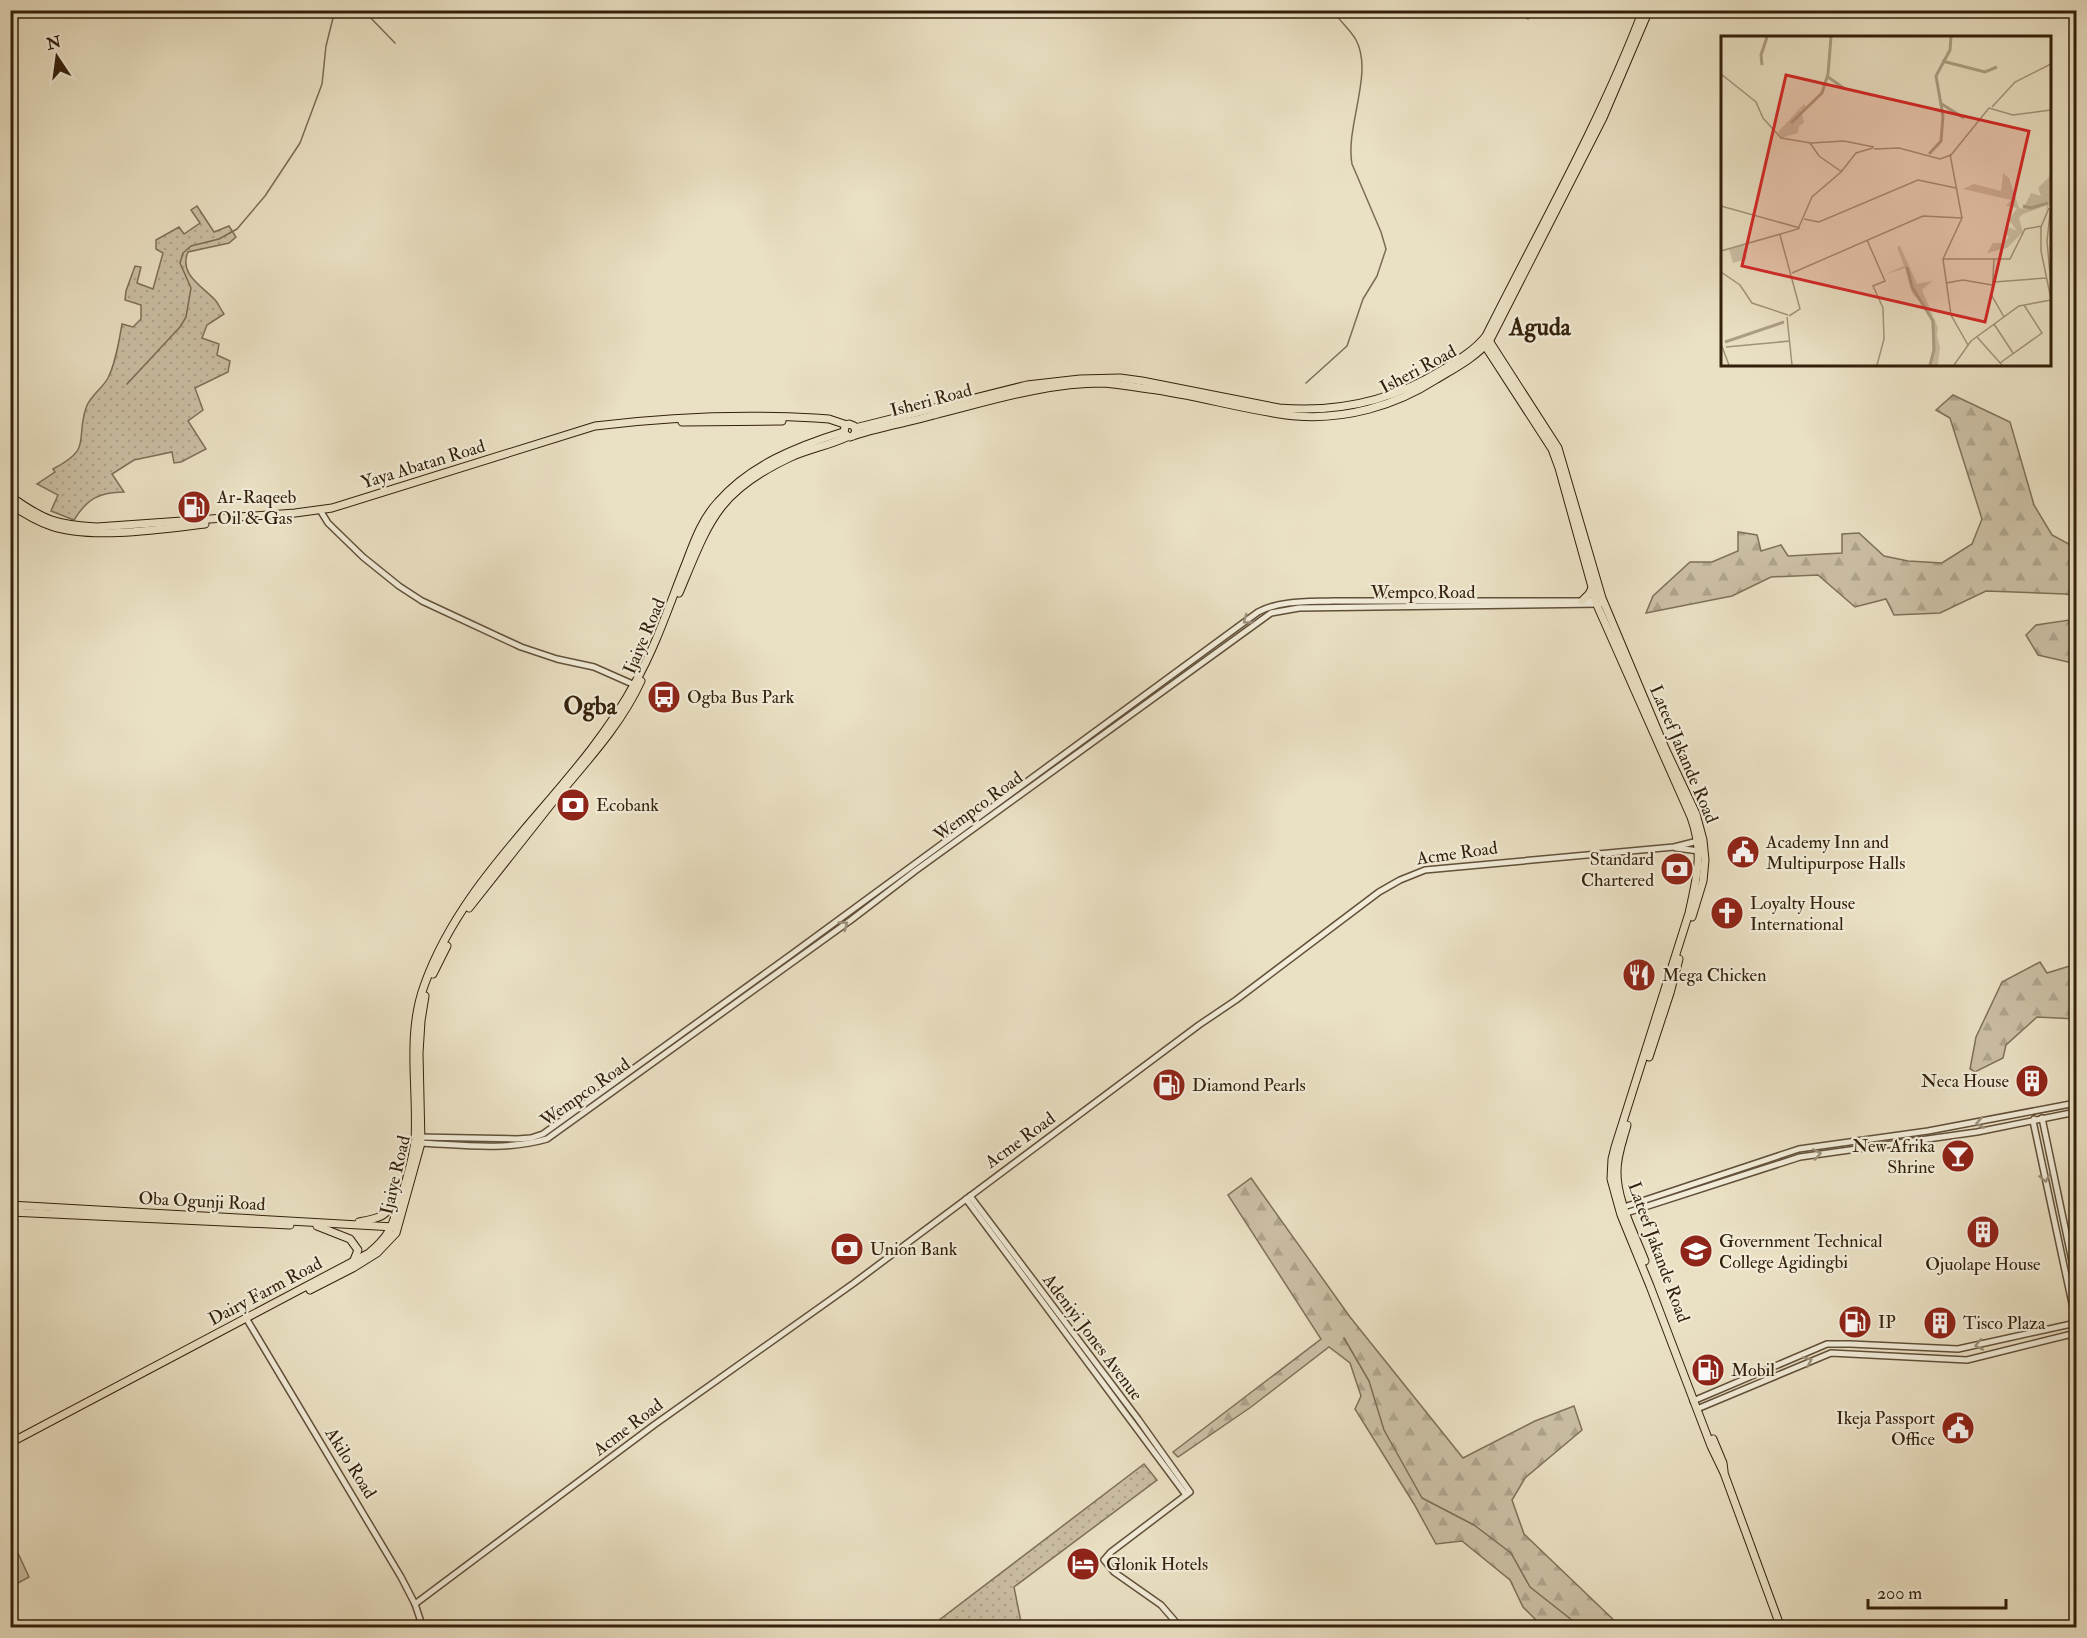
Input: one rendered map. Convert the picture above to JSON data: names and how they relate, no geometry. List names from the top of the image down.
{
  "streets": {
    "main road": [
      "Isheri Road",
      "Yaya Abatan Road",
      "Ijaiye Road",
      "Lateef Jakande Road",
      "Oba Ogunji Road",
      "Dairy Farm Road"
    ],
    "street": [
      "Wempco Road",
      "Acme Road",
      "Adeniyi Jones Avenue",
      "Akilo Road"
    ]
  },
  "crossings": [
    ["Isheri Road", "Yaya Abatan Road"],
    ["Isheri Road", "Ijaiye Road"],
    ["Isheri Road", "Lateef Jakande Road"],
    ["Wempco Road", "Ijaiye Road"],
    ["Wempco Road", "Lateef Jakande Road"],
    ["Ijaiye Road", "Oba Ogunji Road"],
    ["Ijaiye Road", "Dairy Farm Road"],
    ["Lateef Jakande Road", "Acme Road"],
    ["Acme Road", "Adeniyi Jones Avenue"],
    ["Acme Road", "Akilo Road"],
    ["Oba Ogunji Road", "Dairy Farm Road"],
    ["Dairy Farm Road", "Akilo Road"]
  ],
  "districts": ["Aguda", "Ogba"],
  "places": {
    "fuel station": [
      "Ar-Raqeeb Oil & Gas",
      "Diamond Pearls",
      "IP",
      "Mobil"
    ],
    "bus stop": ["Ogba Bus Park"],
    "bank": ["Ecobank", "Standard Chartered", "Union Bank"],
    "public building": ["Academy Inn and Multipurpose Halls", "Ikeja Passport Office"],
    "church": ["Loyalty House International"],
    "restaurant": ["Mega Chicken"],
    "building": ["Neca House", "Ojuolape House", "Tisco Plaza"],
    "bar": ["New Afrika Shrine"],
    "school or university": ["Government Technical College Agidingbi"],
    "hotel": ["Glonik Hotels"]
  },
  "scale_bar": "200 m",
  "north": "top"
}
